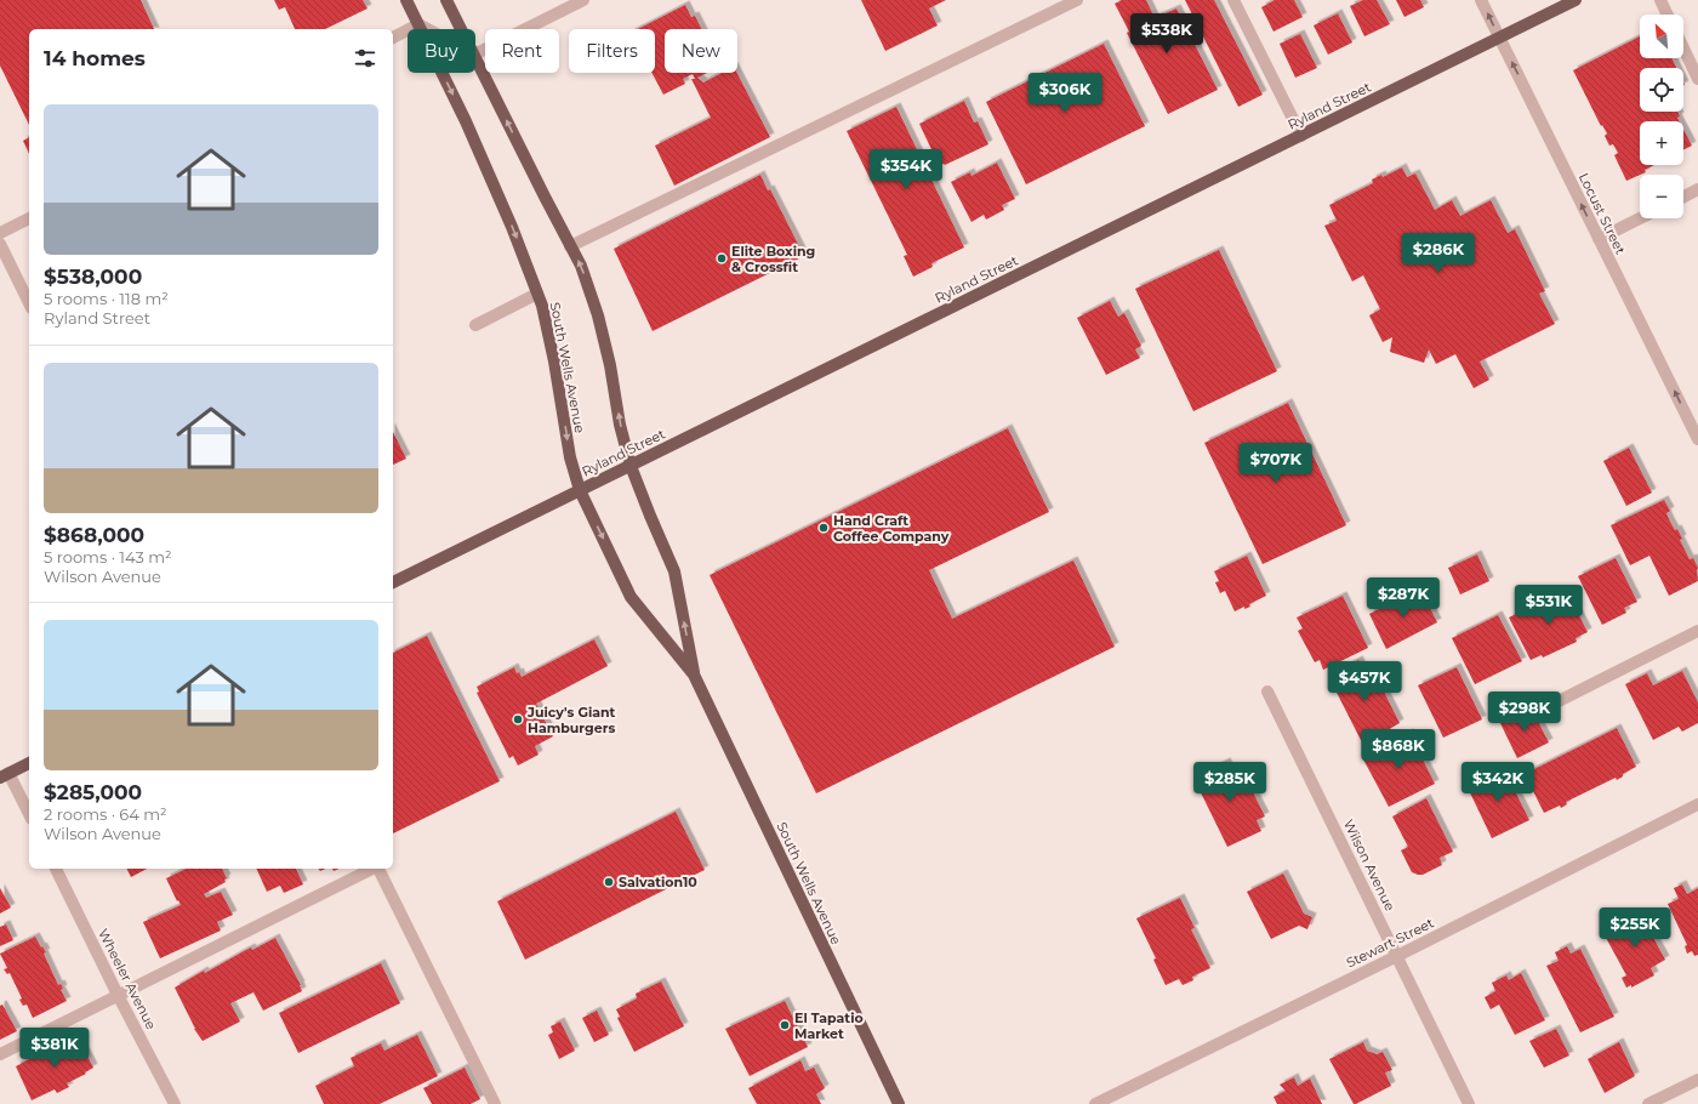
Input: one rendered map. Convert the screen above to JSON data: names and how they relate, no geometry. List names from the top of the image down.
{
  "streets": {
    "main road": ["Ryland Street", "South Wells Avenue"],
    "street": [
      "Locust Street",
      "Wilson Avenue",
      "Stewart Street",
      "Wheeler Avenue"
    ]
  },
  "crossings": [
    ["Ryland Street", "Locust Street"],
    ["Ryland Street", "South Wells Avenue"],
    ["Wilson Avenue", "Stewart Street"]
  ],
  "one_way": ["Locust Street"],
  "places": [
    "Elite Boxing & Crossfit",
    "Hand Craft Coffee Company",
    "Juicy's Giant Hamburgers",
    "Salvation10",
    "El Tapatio Market"
  ],
  "north": "top left",
  "page": {
    "price": [
      "$538K",
      "$306K",
      "$354K",
      "$286K",
      "$707K",
      "$287K",
      "$531K",
      "$457K",
      "$298K",
      "$868K",
      "$285K",
      "$342K",
      "$255K",
      "$381K"
    ],
    "map_buttons": ["+", "−"],
    "chip": [
      "Buy",
      "Rent",
      "Filters",
      "New"
    ],
    "heading": "14 homes",
    "list": [
      {
        "name": "$538,000",
        "note": "5 rooms · 118 m² · Ryland Street"
      },
      {
        "name": "$868,000",
        "note": "5 rooms · 143 m² · Wilson Avenue"
      },
      {
        "name": "$285,000",
        "note": "2 rooms · 64 m² · Wilson Avenue"
      }
    ]
  }
}
